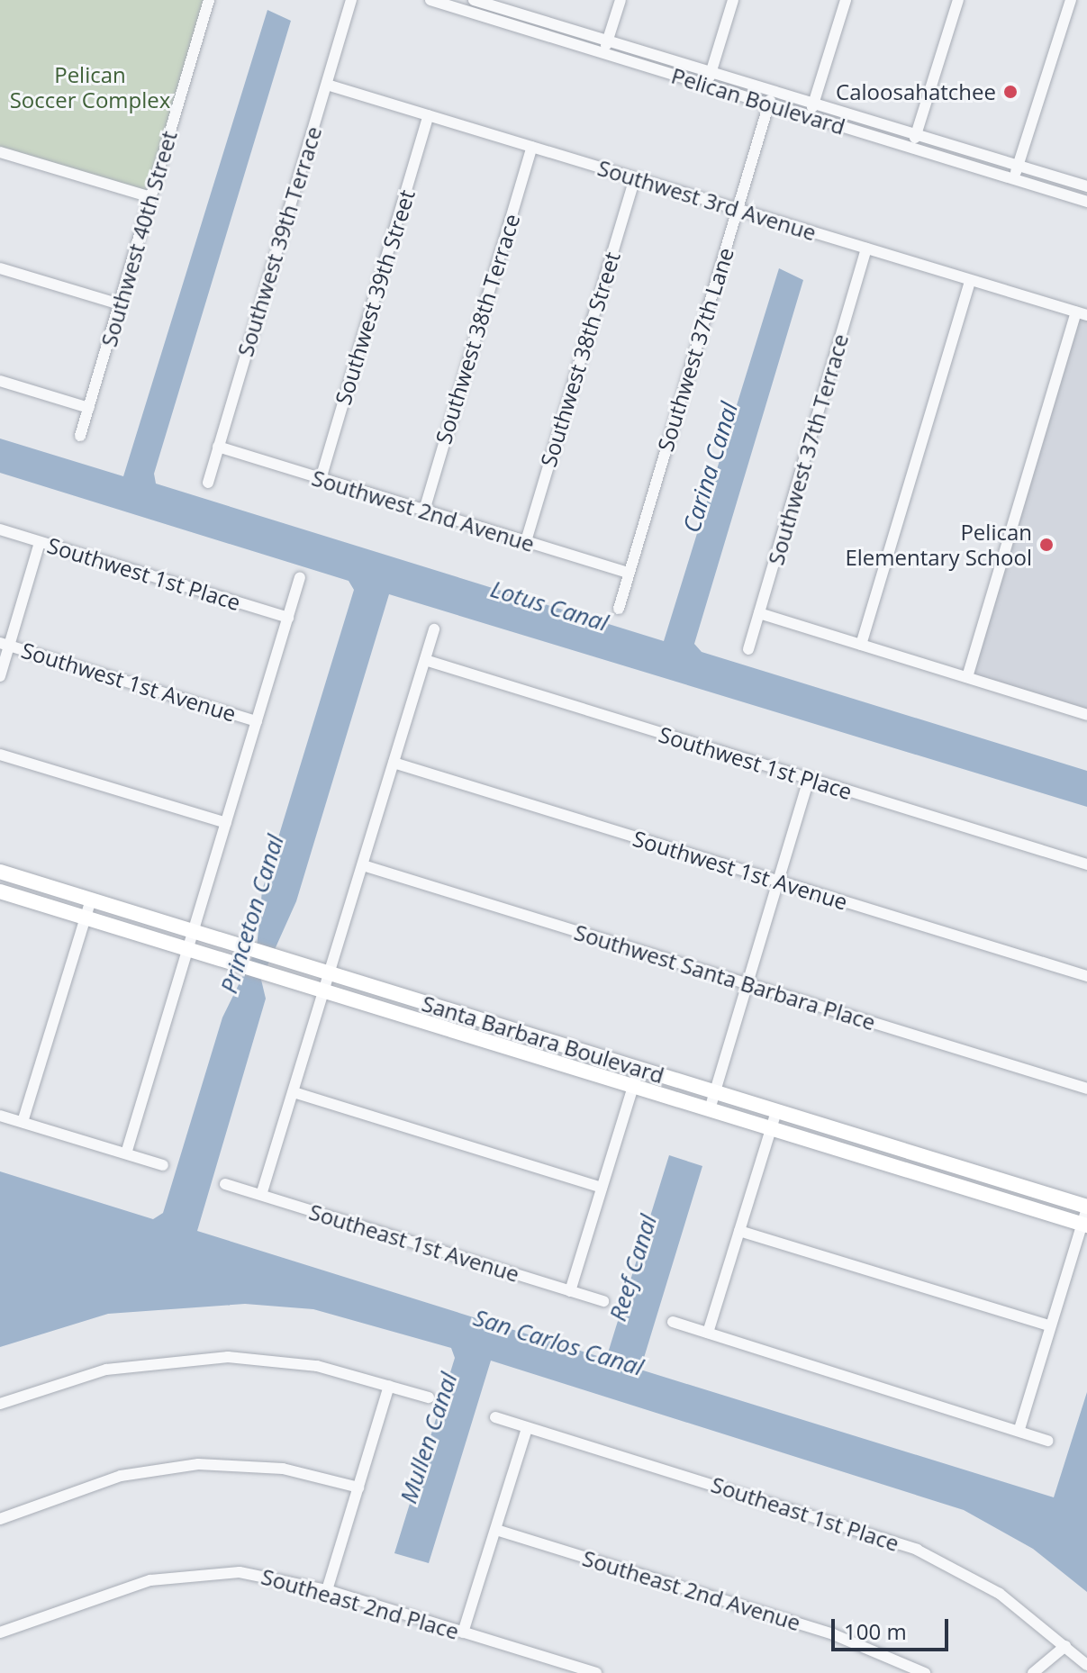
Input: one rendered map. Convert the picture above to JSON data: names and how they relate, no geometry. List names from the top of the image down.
{
  "streets": {
    "main road": ["Santa Barbara Boulevard"],
    "street": [
      "Pelican Boulevard",
      "Southwest 3rd Avenue",
      "Southwest 40th Street",
      "Southwest 39th Terrace",
      "Southwest 39th Street",
      "Southwest 38th Terrace",
      "Southwest 37th Lane",
      "Southwest 38th Street",
      "Southwest 37th Terrace",
      "Southwest 2nd Avenue",
      "Southwest 1st Place",
      "Southwest 1st Avenue",
      "Southwest Santa Barbara Place",
      "Southeast 1st Avenue",
      "Southeast 1st Place",
      "Southeast 2nd Avenue",
      "Southeast 2nd Place"
    ]
  },
  "crossings": [
    ["Pelican Boulevard", "Southwest 37th Lane"],
    ["Southwest 3rd Avenue", "Southwest 39th Terrace"],
    ["Southwest 3rd Avenue", "Southwest 39th Street"],
    ["Southwest 3rd Avenue", "Southwest 38th Terrace"],
    ["Southwest 3rd Avenue", "Southwest 37th Lane"],
    ["Southwest 3rd Avenue", "Southwest 38th Street"],
    ["Southwest 3rd Avenue", "Southwest 37th Terrace"],
    ["Southwest 39th Terrace", "Southwest 2nd Avenue"],
    ["Southwest 39th Street", "Southwest 2nd Avenue"],
    ["Southwest 38th Terrace", "Southwest 2nd Avenue"],
    ["Southwest 37th Lane", "Southwest 2nd Avenue"],
    ["Southwest 38th Street", "Southwest 2nd Avenue"]
  ],
  "water": [
    "Carina Canal",
    "Lotus Canal",
    "Princeton Canal",
    "Reef Canal",
    "San Carlos Canal",
    "Mullen Canal"
  ],
  "parks": ["Pelican Soccer Complex"],
  "places": ["Caloosahatchee", "Pelican Elementary School"],
  "scale_bar": "100 m"
}
